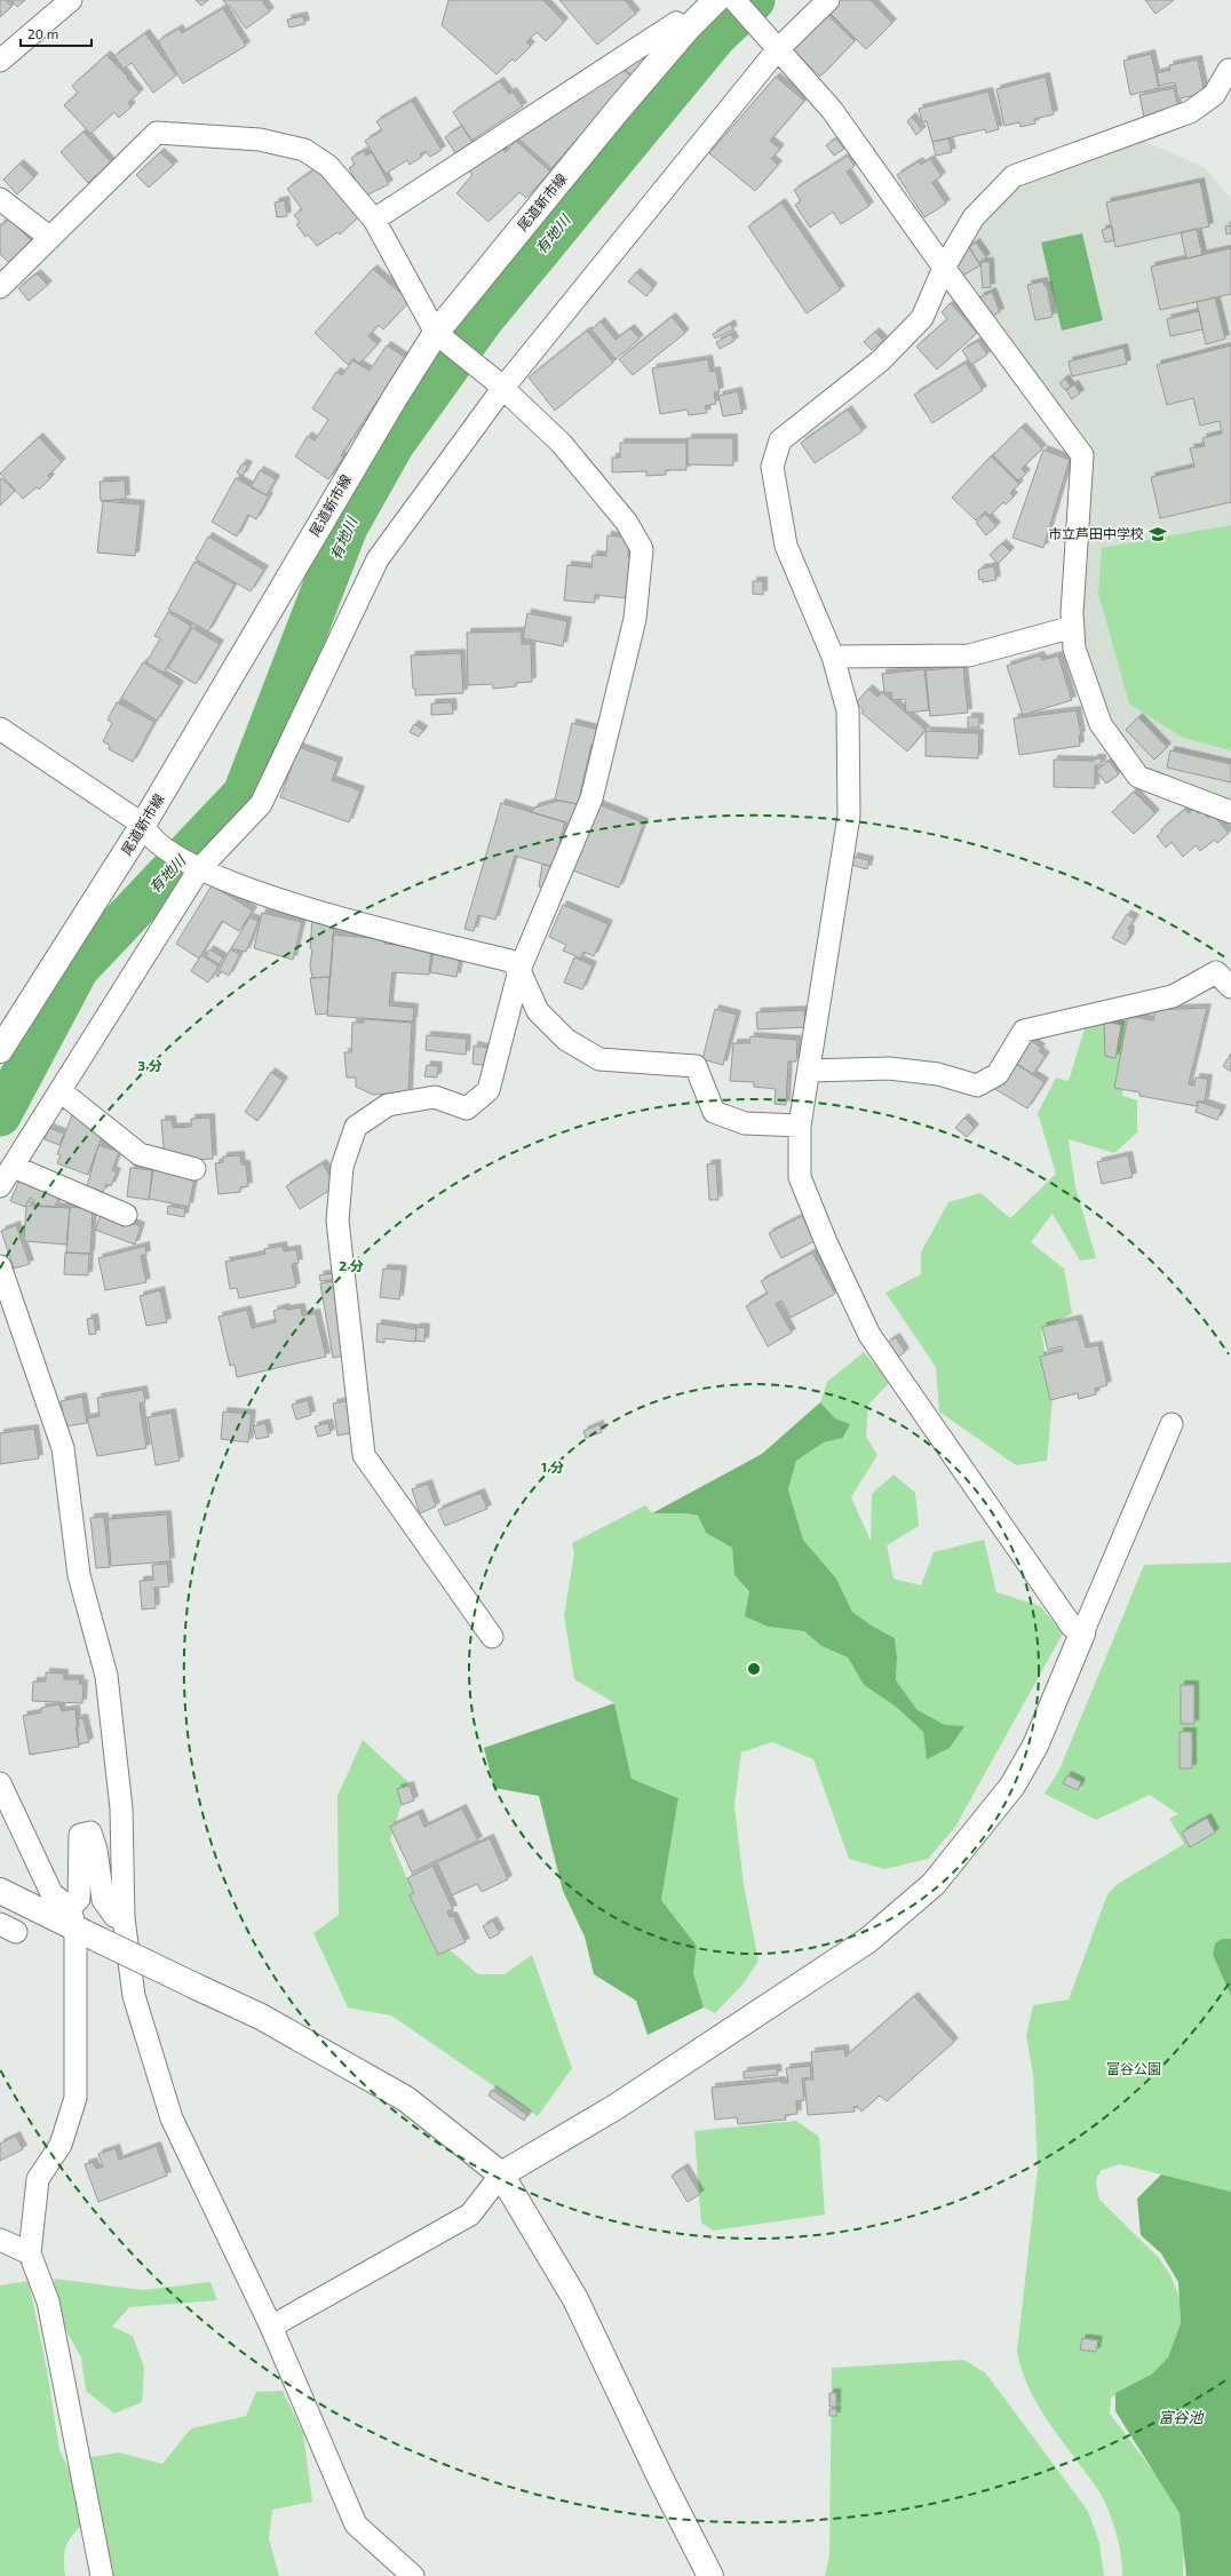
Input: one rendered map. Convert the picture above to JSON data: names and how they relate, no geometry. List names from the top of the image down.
{
  "streets": {
    "street": ["尾道新市線"]
  },
  "water": ["有地川", "富谷池"],
  "parks": ["富谷公園"],
  "places": {
    "school or university": ["市立芦田中学校"]
  },
  "scale_bar": "20 m",
  "rings": ["3 分", "2 分", "1 分"]
}
